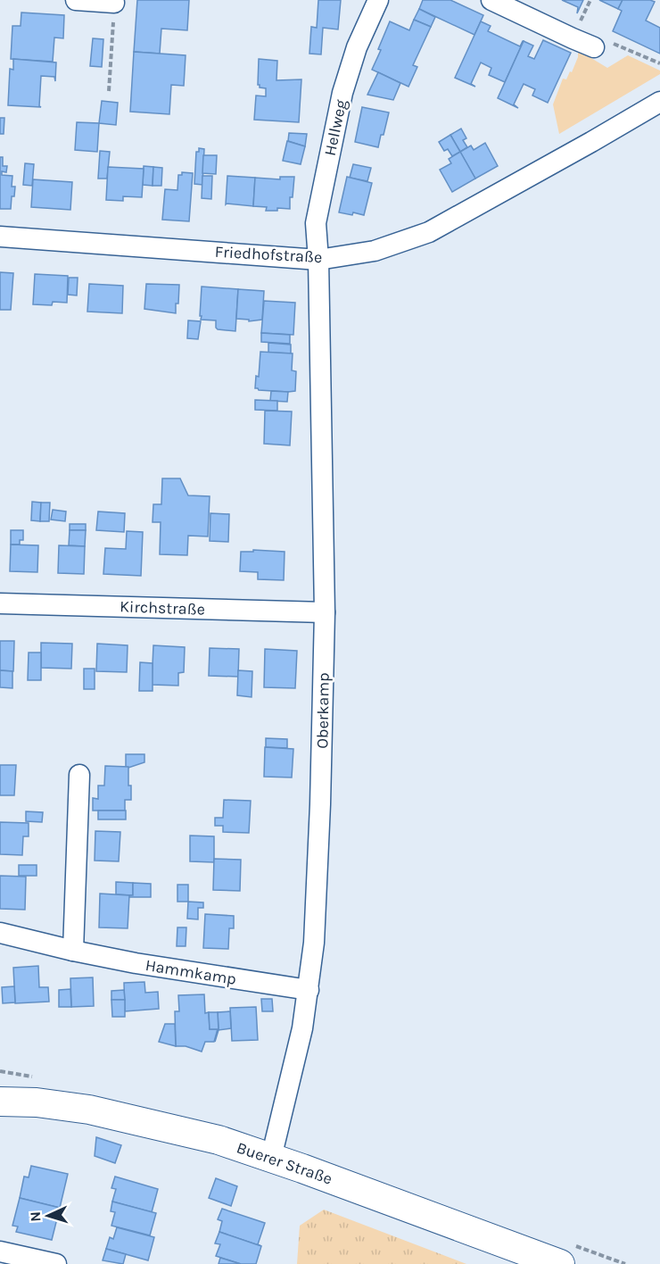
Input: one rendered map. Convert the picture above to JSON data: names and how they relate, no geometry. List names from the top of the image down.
{
  "streets": {
    "main road": ["Buerer Straße"],
    "street": [
      "Hellweg",
      "Friedhofstraße",
      "Kirchstraße",
      "Oberkamp",
      "Hammkamp"
    ]
  },
  "crossings": [
    ["Hellweg", "Friedhofstraße"],
    ["Hellweg", "Oberkamp"],
    ["Friedhofstraße", "Oberkamp"],
    ["Kirchstraße", "Oberkamp"],
    ["Oberkamp", "Hammkamp"],
    ["Oberkamp", "Buerer Straße"]
  ],
  "north": "left"
}
